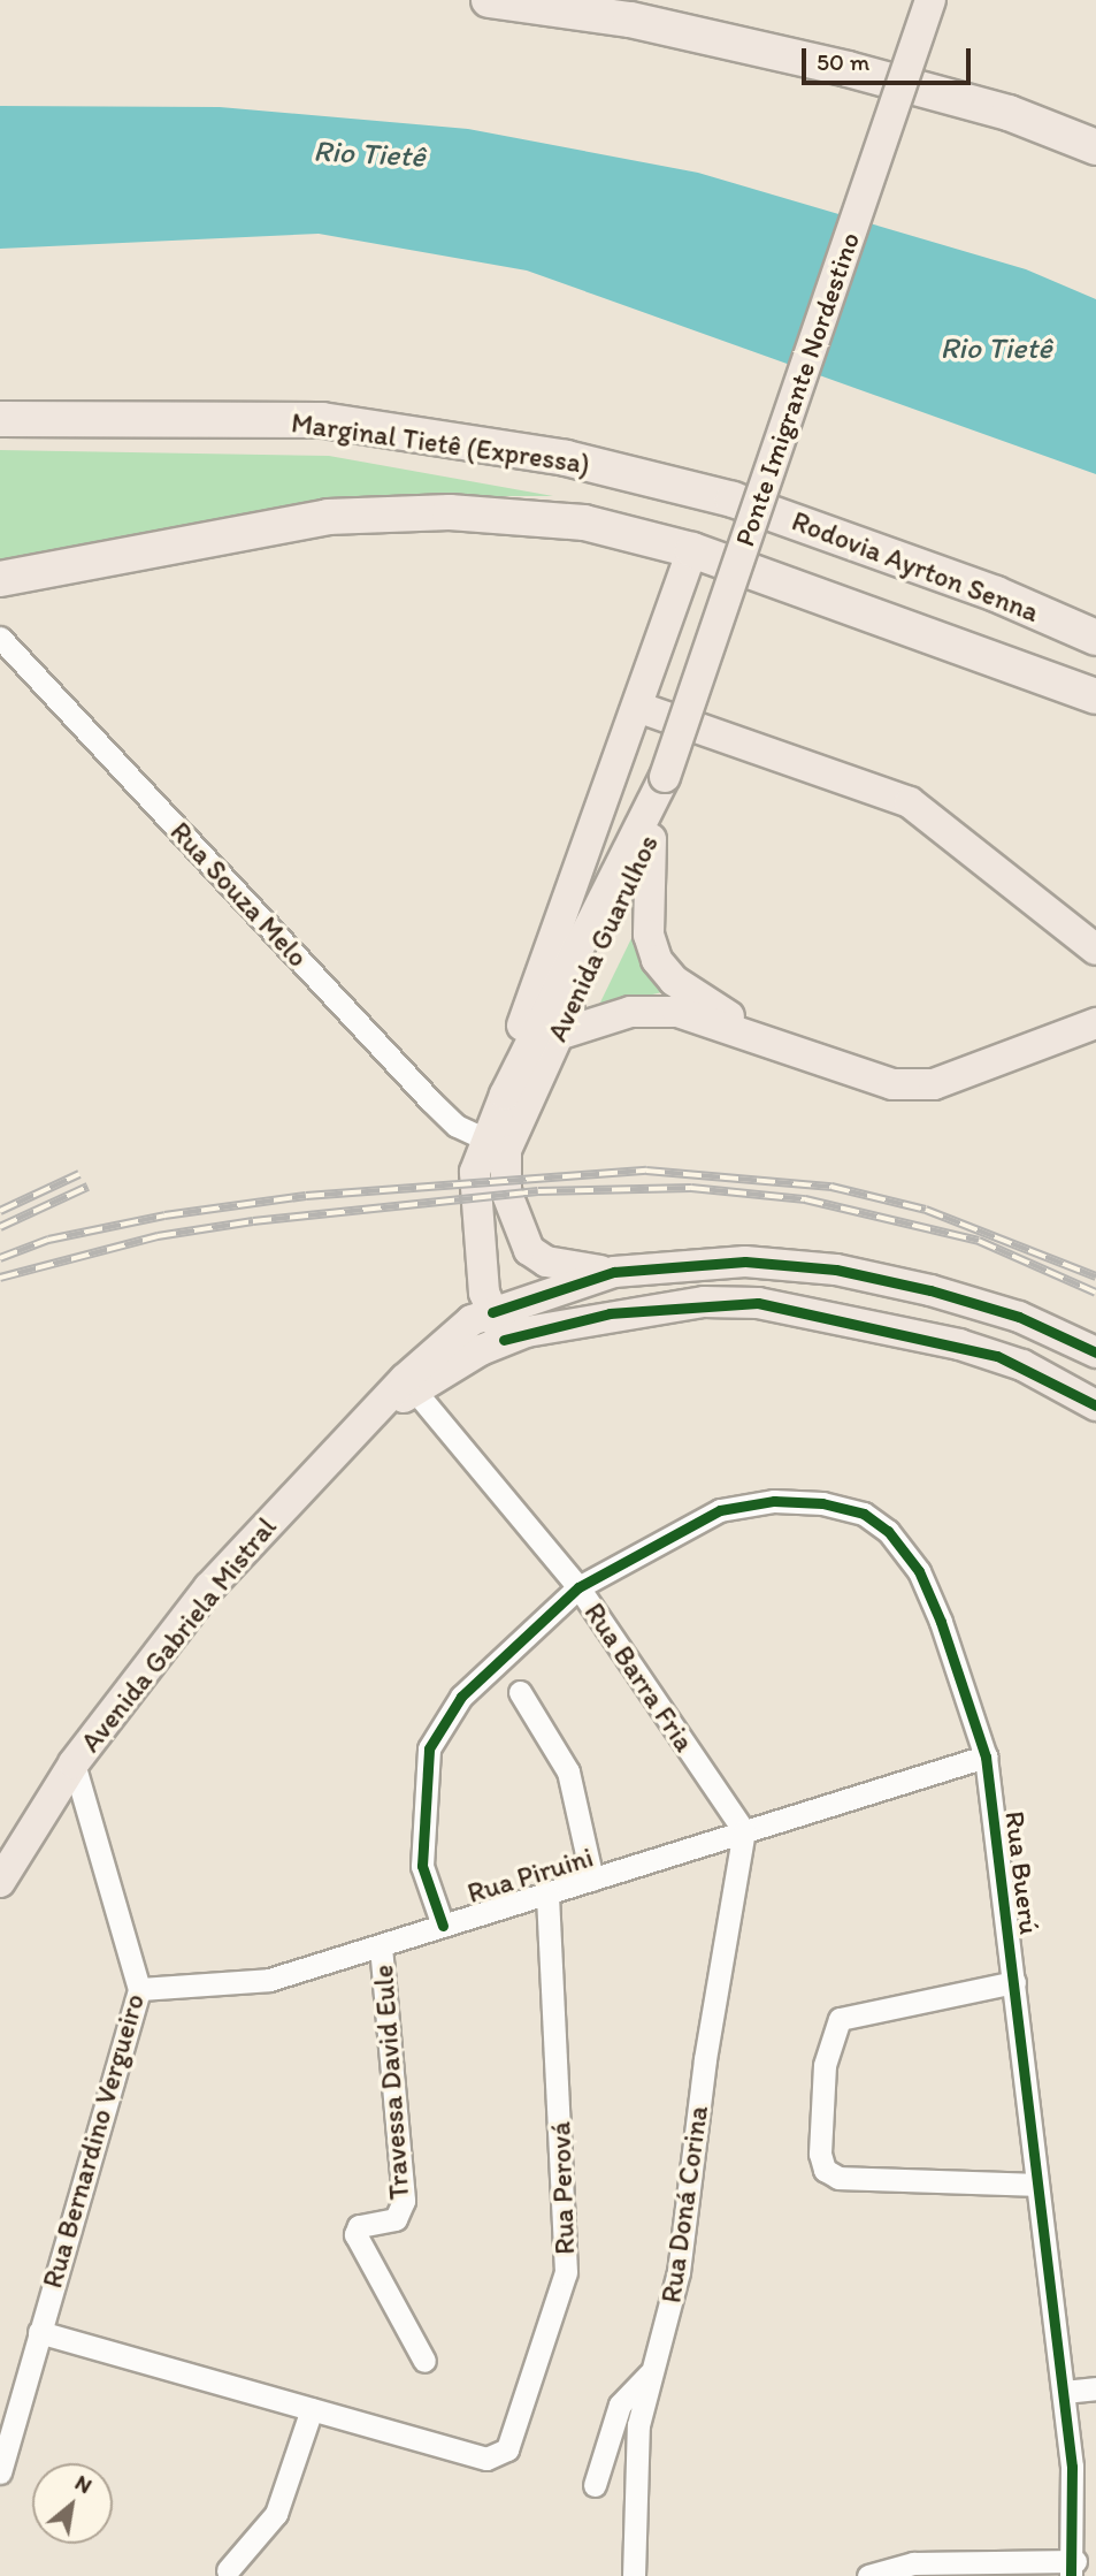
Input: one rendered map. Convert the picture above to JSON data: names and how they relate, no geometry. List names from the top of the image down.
{
  "streets": {
    "highway": ["Marginal Tietê (Expressa)", "Rodovia Ayrton Senna"],
    "main road": ["Ponte Imigrante Nordestino", "Avenida Guarulhos", "Avenida Gabriela Mistral"],
    "street": [
      "Rua Souza Melo",
      "Rua Barra Fria",
      "Rua Buerú",
      "Rua Piruini",
      "Travessa David Eule",
      "Rua Bernardino Vergueiro",
      "Rua Perová",
      "Rua Doná Corina"
    ]
  },
  "crossings": [
    ["Ponte Imigrante Nordestino", "Avenida Guarulhos"],
    ["Marginal Tietê (Expressa)", "Rodovia Ayrton Senna"],
    ["Rua Souza Melo", "Avenida Guarulhos"],
    ["Avenida Guarulhos", "Avenida Gabriela Mistral"],
    ["Avenida Gabriela Mistral", "Rua Barra Fria"],
    ["Avenida Gabriela Mistral", "Rua Bernardino Vergueiro"],
    ["Rua Barra Fria", "Rua Buerú"],
    ["Rua Barra Fria", "Rua Piruini"],
    ["Rua Barra Fria", "Rua Doná Corina"],
    ["Rua Buerú", "Rua Piruini"],
    ["Rua Piruini", "Travessa David Eule"],
    ["Rua Piruini", "Rua Bernardino Vergueiro"],
    ["Rua Piruini", "Rua Perová"],
    ["Rua Piruini", "Rua Doná Corina"]
  ],
  "water": ["Rio Tietê"],
  "scale_bar": "50 m",
  "north": "top right"
}
